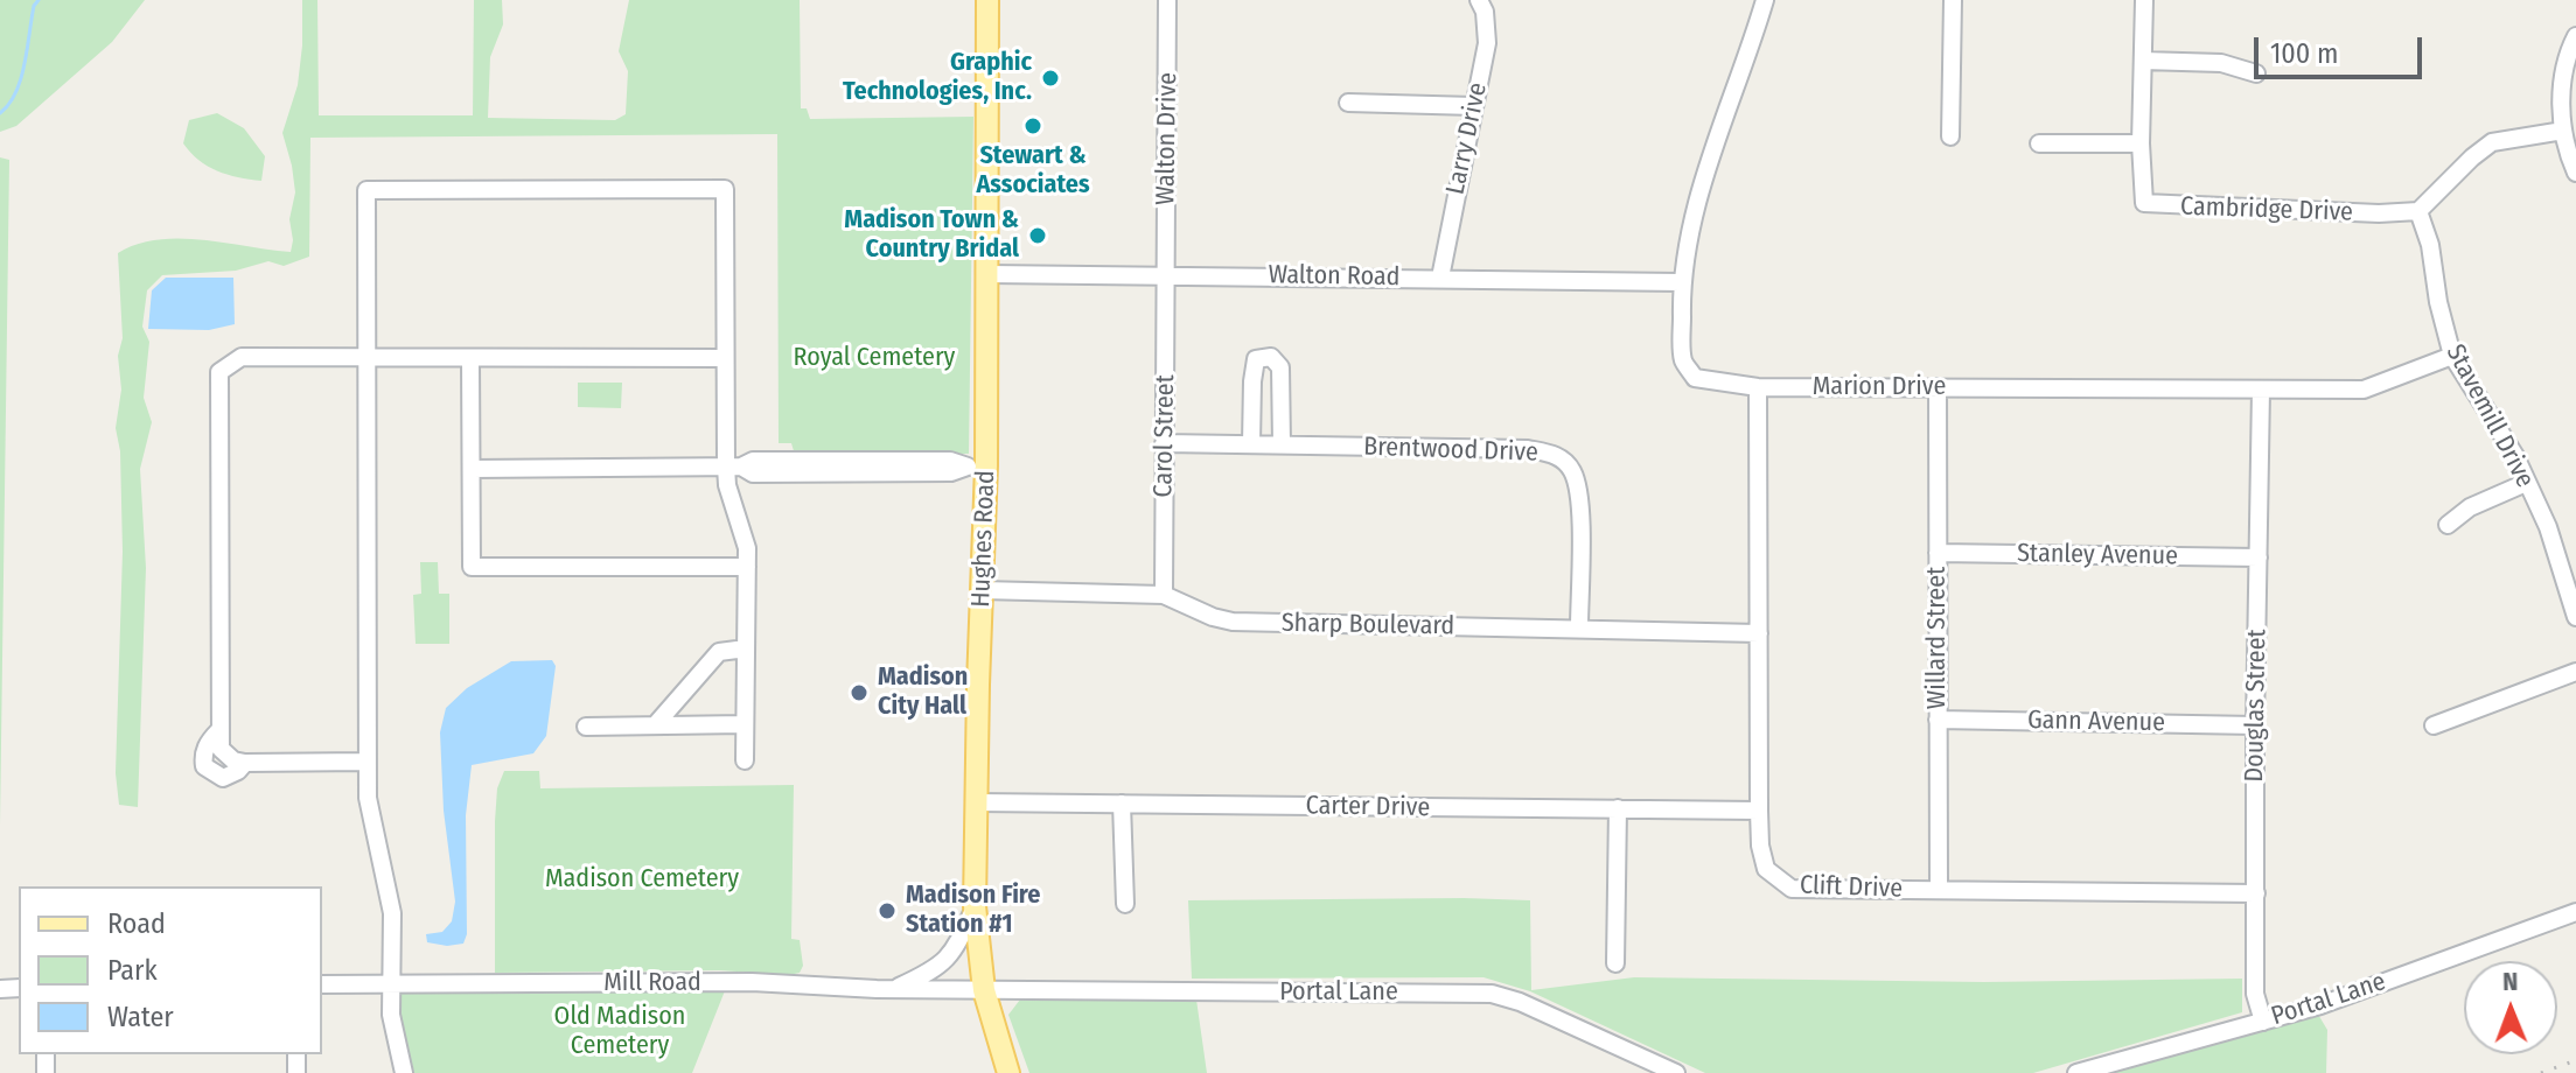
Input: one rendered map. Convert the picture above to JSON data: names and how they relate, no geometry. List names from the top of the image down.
{
  "streets": {
    "main road": ["Hughes Road"],
    "street": [
      "Walton Drive",
      "Larry Drive",
      "Cambridge Drive",
      "Walton Road",
      "Marion Drive",
      "Stavemill Drive",
      "Carol Street",
      "Brentwood Drive",
      "Stanley Avenue",
      "Sharp Boulevard",
      "Willard Street",
      "Douglas Street",
      "Gann Avenue",
      "Carter Drive",
      "Clift Drive",
      "Mill Road",
      "Portal Lane"
    ]
  },
  "crossings": [
    ["Walton Drive", "Walton Road"],
    ["Walton Drive", "Carol Street"],
    ["Larry Drive", "Walton Road"],
    ["Cambridge Drive", "Stavemill Drive"],
    ["Walton Road", "Marion Drive"],
    ["Walton Road", "Carol Street"],
    ["Walton Road", "Hughes Road"],
    ["Marion Drive", "Stavemill Drive"],
    ["Marion Drive", "Willard Street"],
    ["Marion Drive", "Douglas Street"],
    ["Marion Drive", "Clift Drive"],
    ["Carol Street", "Brentwood Drive"],
    ["Carol Street", "Sharp Boulevard"],
    ["Brentwood Drive", "Sharp Boulevard"],
    ["Hughes Road", "Sharp Boulevard"],
    ["Hughes Road", "Carter Drive"],
    ["Hughes Road", "Mill Road"],
    ["Hughes Road", "Portal Lane"],
    ["Stanley Avenue", "Willard Street"],
    ["Stanley Avenue", "Douglas Street"],
    ["Sharp Boulevard", "Clift Drive"],
    ["Willard Street", "Gann Avenue"],
    ["Willard Street", "Clift Drive"],
    ["Douglas Street", "Gann Avenue"],
    ["Douglas Street", "Clift Drive"],
    ["Douglas Street", "Portal Lane"],
    ["Carter Drive", "Clift Drive"],
    ["Mill Road", "Portal Lane"]
  ],
  "parks": ["Royal Cemetery", "Madison Cemetery", "Old Madison Cemetery"],
  "places": [
    "Graphic Technologies, Inc.",
    "Stewart & Associates",
    "Madison Town & Country Bridal",
    "Madison City Hall",
    "Madison Fire Station #1"
  ],
  "legend": ["Road", "Park", "Water"],
  "scale_bar": "100 m",
  "north": "top"
}
